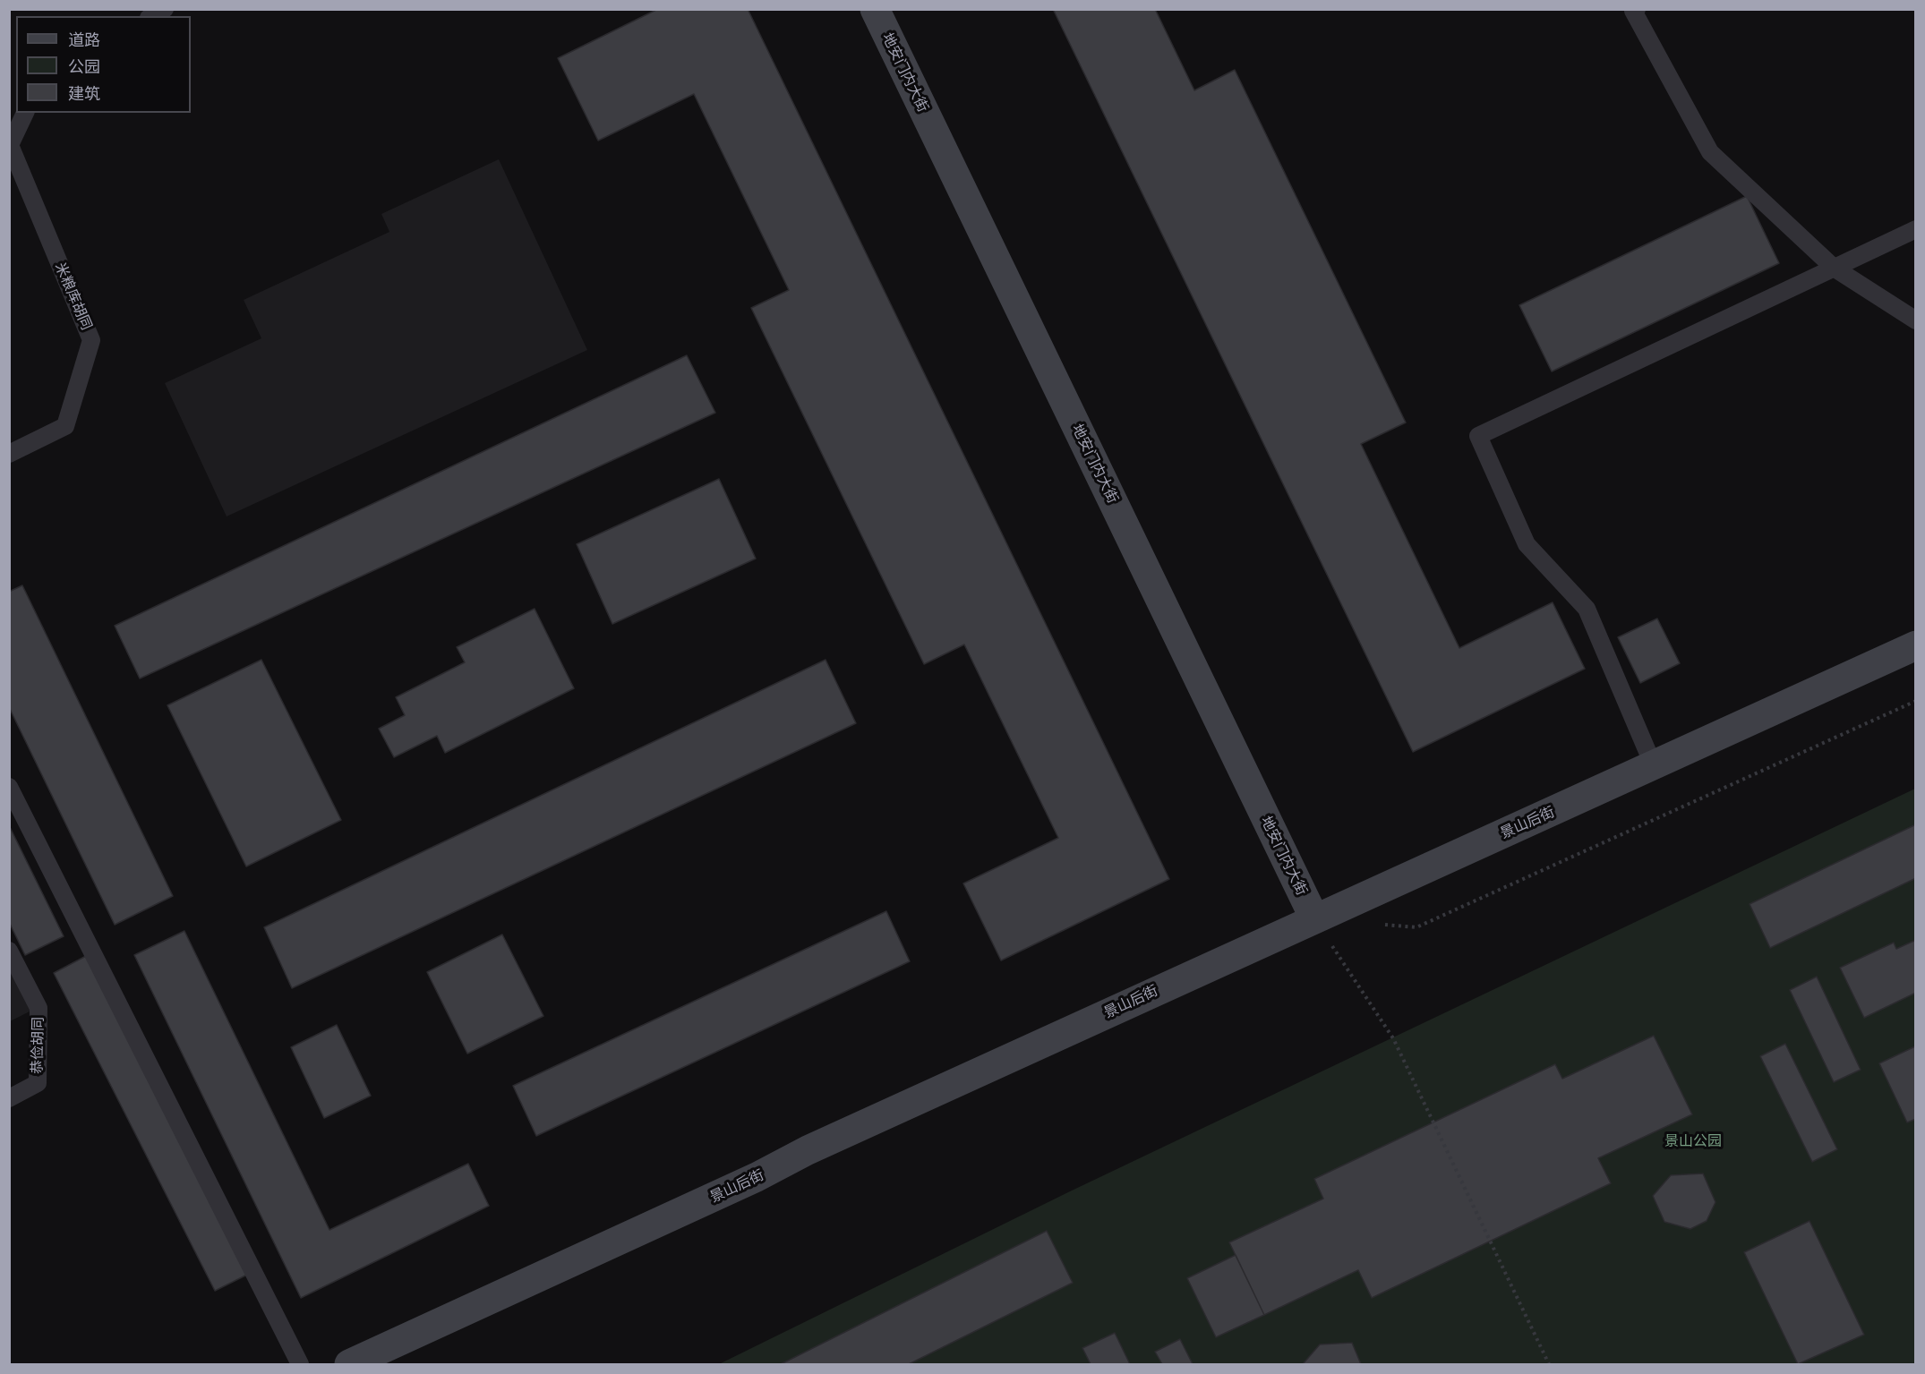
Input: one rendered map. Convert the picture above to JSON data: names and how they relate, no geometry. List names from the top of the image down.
{
  "streets": {
    "street": ["地安门内大街", "景山后街"],
    "lane": ["米粮库胡同", "恭俭胡同"]
  },
  "crossings": [
    ["地安门内大街", "景山后街"]
  ],
  "parks": ["景山公园"],
  "legend": ["道路", "公园", "建筑"]
}
